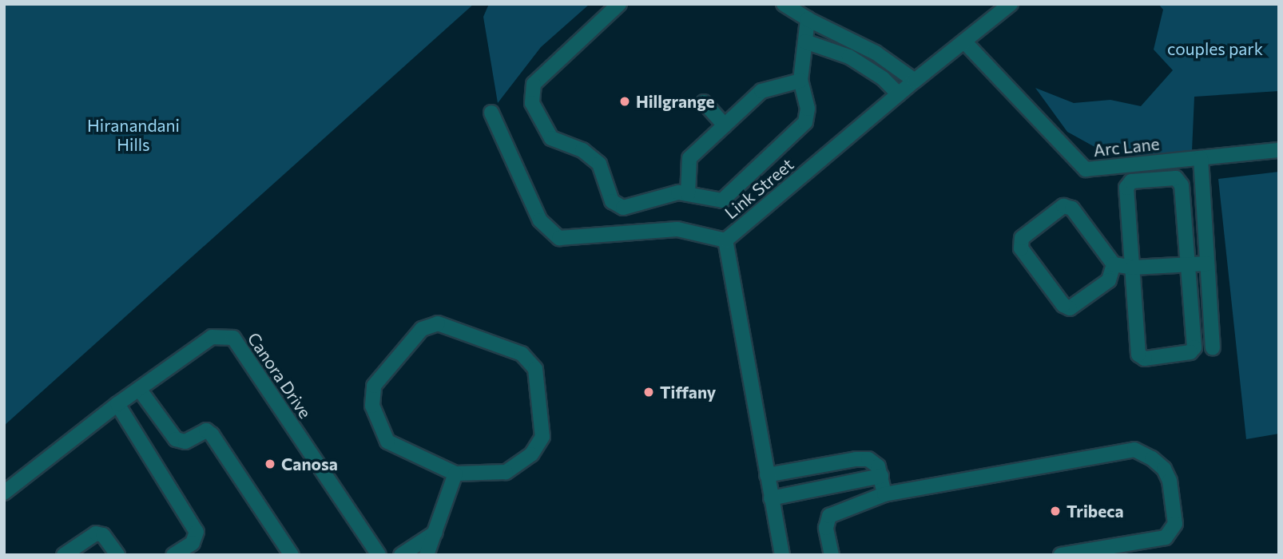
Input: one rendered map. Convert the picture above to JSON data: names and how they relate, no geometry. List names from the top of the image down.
{
  "streets": {
    "street": ["Arc Lane", "Link Street", "Canora Drive"]
  },
  "crossings": [
    ["Arc Lane", "Link Street"]
  ],
  "parks": ["couples park", "Hiranandani Hills"],
  "places": [
    "Hillgrange",
    "Tiffany",
    "Canosa",
    "Tribeca"
  ]
}
